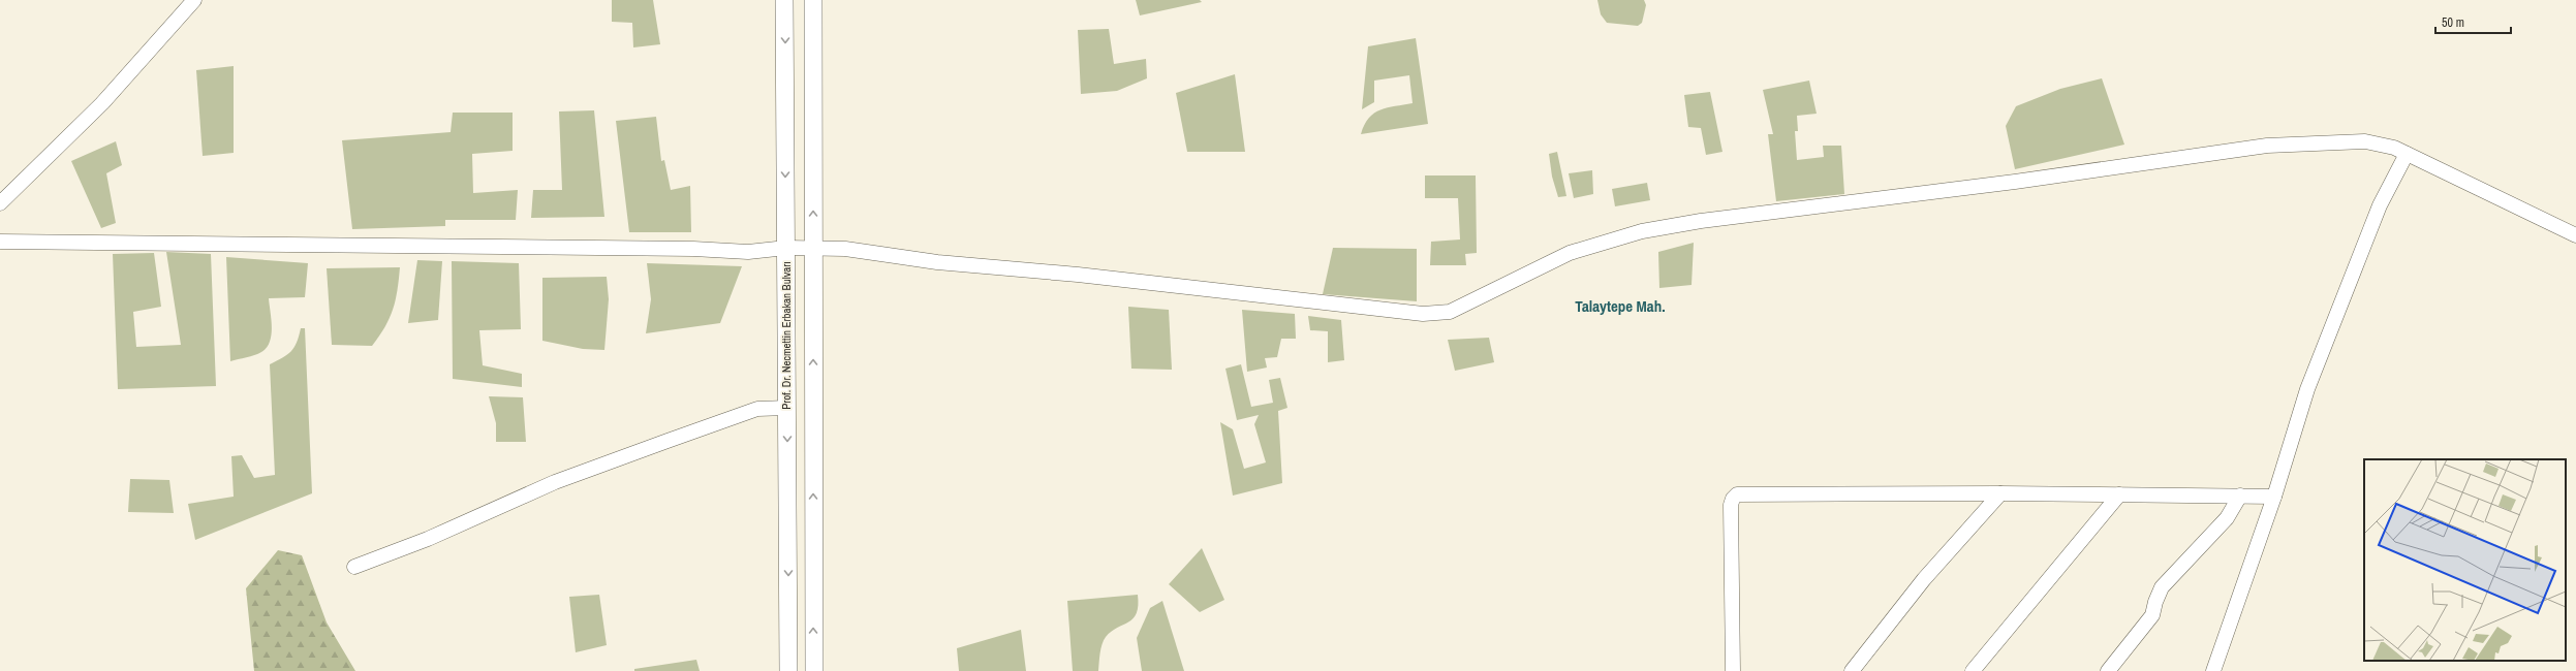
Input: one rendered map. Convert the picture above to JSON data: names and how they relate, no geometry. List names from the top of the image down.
{
  "streets": {
    "main road": ["Prof. Dr. Necmettin Erbakan Bulvarı"]
  },
  "districts": ["Talaytepe Mah."],
  "scale_bar": "50 m"
}
